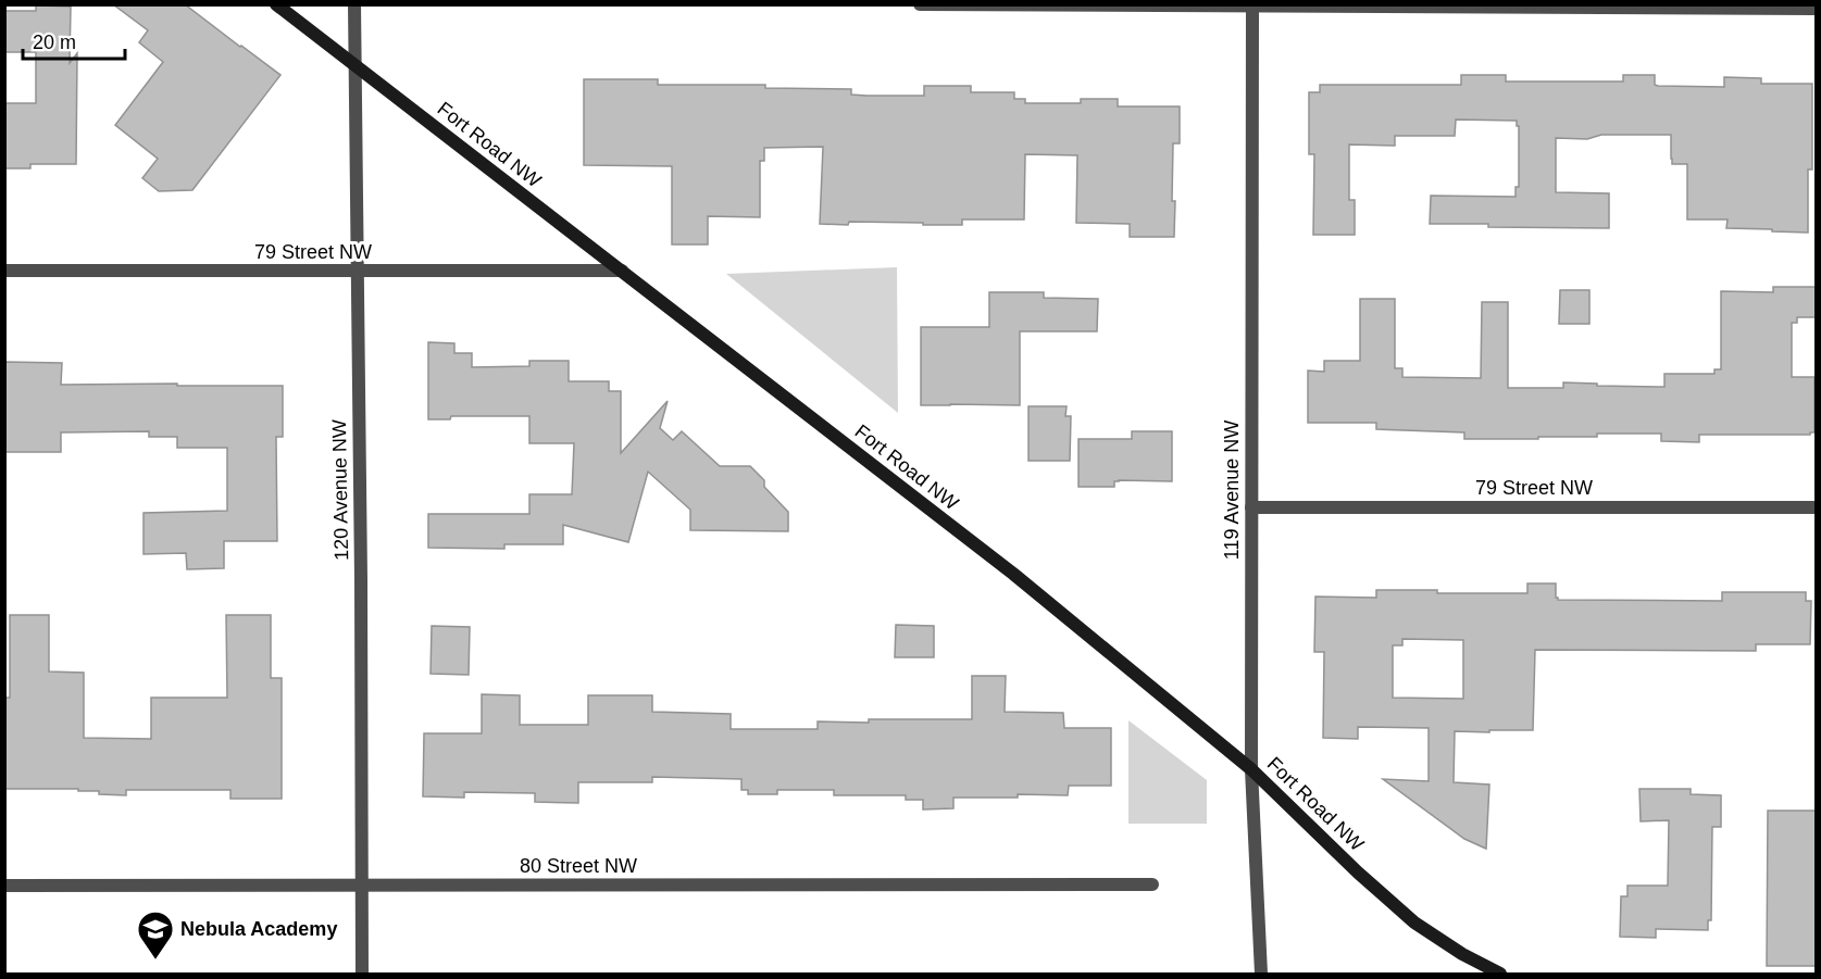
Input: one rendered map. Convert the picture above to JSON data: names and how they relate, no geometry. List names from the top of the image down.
{
  "streets": {
    "street": [
      "Fort Road NW",
      "79 Street NW",
      "120 Avenue NW",
      "119 Avenue NW",
      "80 Street NW"
    ]
  },
  "crossings": [
    ["Fort Road NW", "79 Street NW"],
    ["Fort Road NW", "120 Avenue NW"],
    ["Fort Road NW", "119 Avenue NW"],
    ["79 Street NW", "120 Avenue NW"],
    ["79 Street NW", "119 Avenue NW"],
    ["120 Avenue NW", "80 Street NW"]
  ],
  "places": {
    "school or university": ["Nebula Academy"]
  },
  "scale_bar": "20 m"
}
